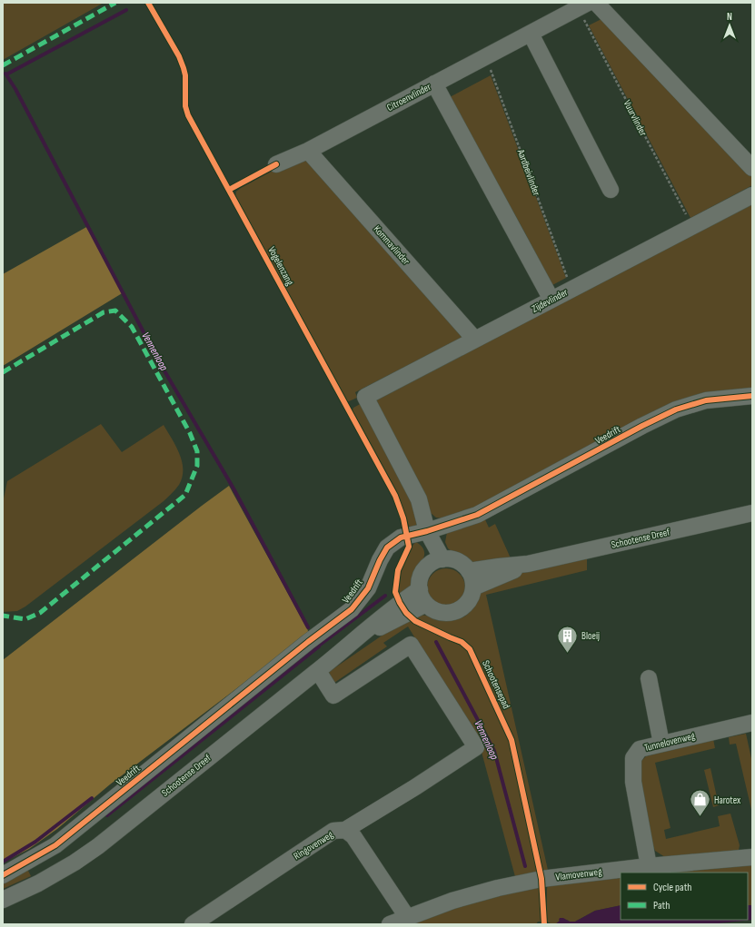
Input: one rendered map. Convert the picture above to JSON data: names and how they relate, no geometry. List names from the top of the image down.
{
  "streets": {
    "street": [
      "Citroenvlinder",
      "Kommavlinder",
      "Zijdevlinder",
      "Veedrift",
      "Schootense Dreef",
      "Tunnelovenweg",
      "Ringovenweg",
      "Vlamovenweg"
    ],
    "path": ["Vuurvlinder", "Aardbeivlinder"],
    "cycle path": ["Vogelenzang"]
  },
  "crossings": [
    ["Citroenvlinder", "Vuurvlinder"],
    ["Citroenvlinder", "Aardbeivlinder"],
    ["Citroenvlinder", "Kommavlinder"],
    ["Vuurvlinder", "Zijdevlinder"],
    ["Aardbeivlinder", "Zijdevlinder"],
    ["Kommavlinder", "Zijdevlinder"],
    ["Zijdevlinder", "Veedrift"],
    ["Tunnelovenweg", "Vlamovenweg"],
    ["Ringovenweg", "Vlamovenweg"]
  ],
  "water": ["Vennenloop"],
  "places": {
    "building": ["Bloeij"],
    "shop": ["Harotex"]
  },
  "legend": ["Cycle path", "Path"],
  "north": "top"
}
